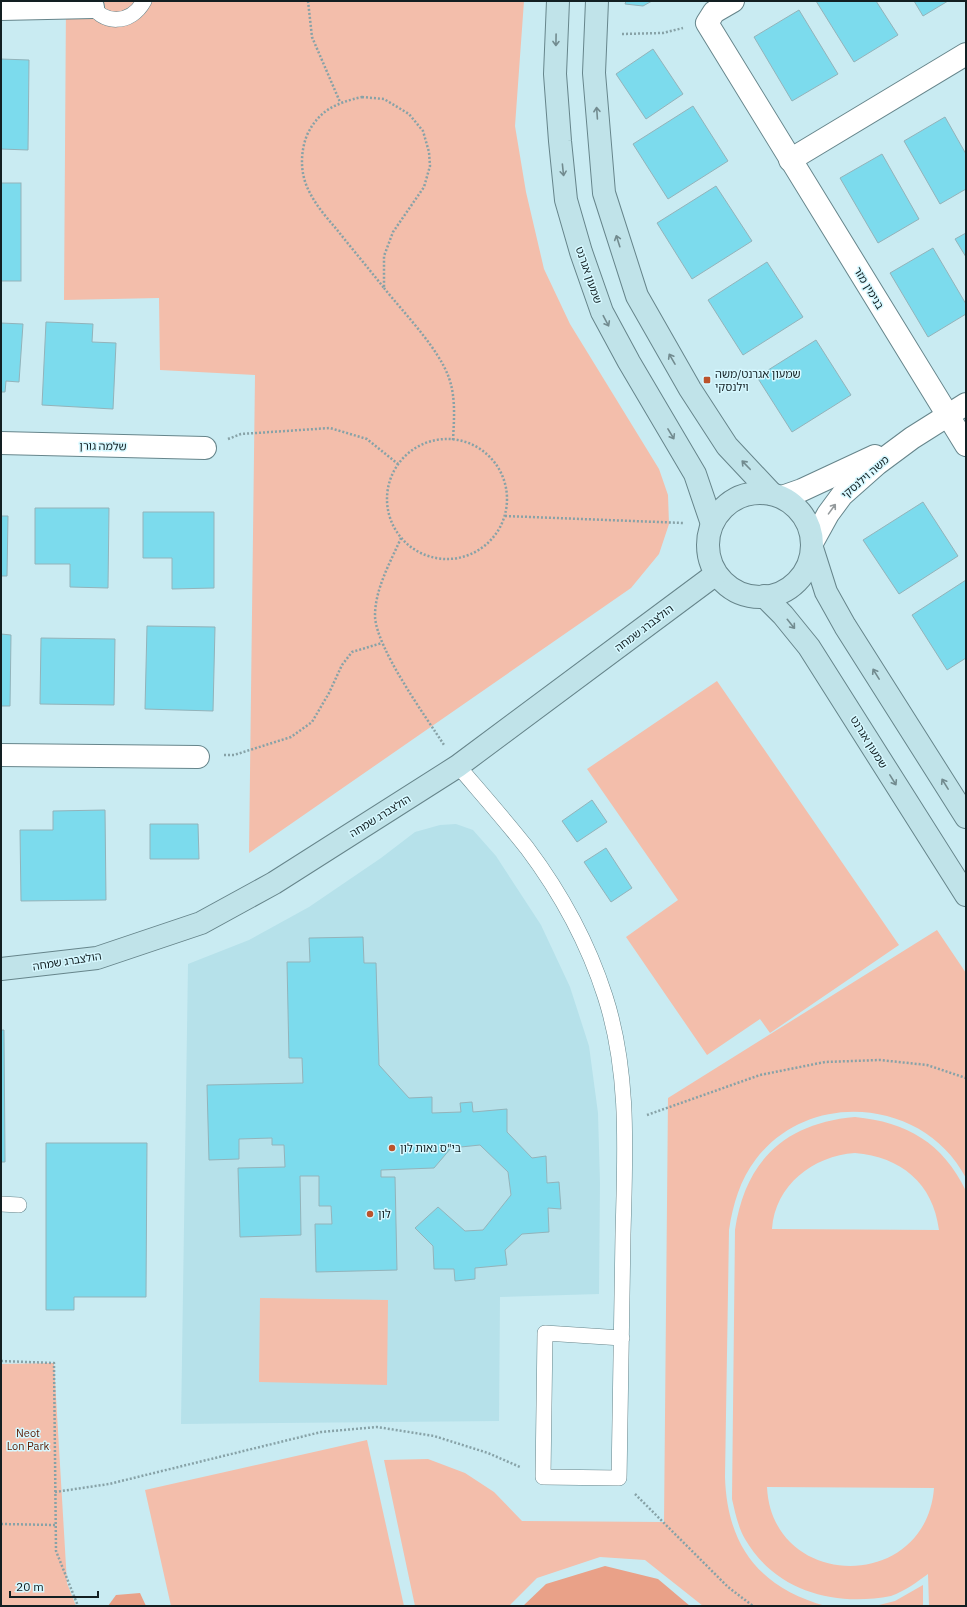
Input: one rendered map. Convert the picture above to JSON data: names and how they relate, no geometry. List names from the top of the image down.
{
  "streets": {
    "street": [
      "שמעון אגרנט",
      "בנימין מזר",
      "שלמה גורן",
      "משה וילנסקי",
      "הולצברג שמחה"
    ]
  },
  "crossings": [
    ["שמעון אגרנט", "משה וילנסקי"],
    ["שמעון אגרנט", "הולצברג שמחה"],
    ["בנימין מזר", "משה וילנסקי"],
    ["משה וילנסקי", "הולצברג שמחה"]
  ],
  "parks": ["Neot Lon Park"],
  "places": {
    "transit": ["שמעון אגרנט/משה וילנסקי"],
    "other": ["בי\"ס נאות לון", "לון"]
  },
  "scale_bar": "20 m"
}
